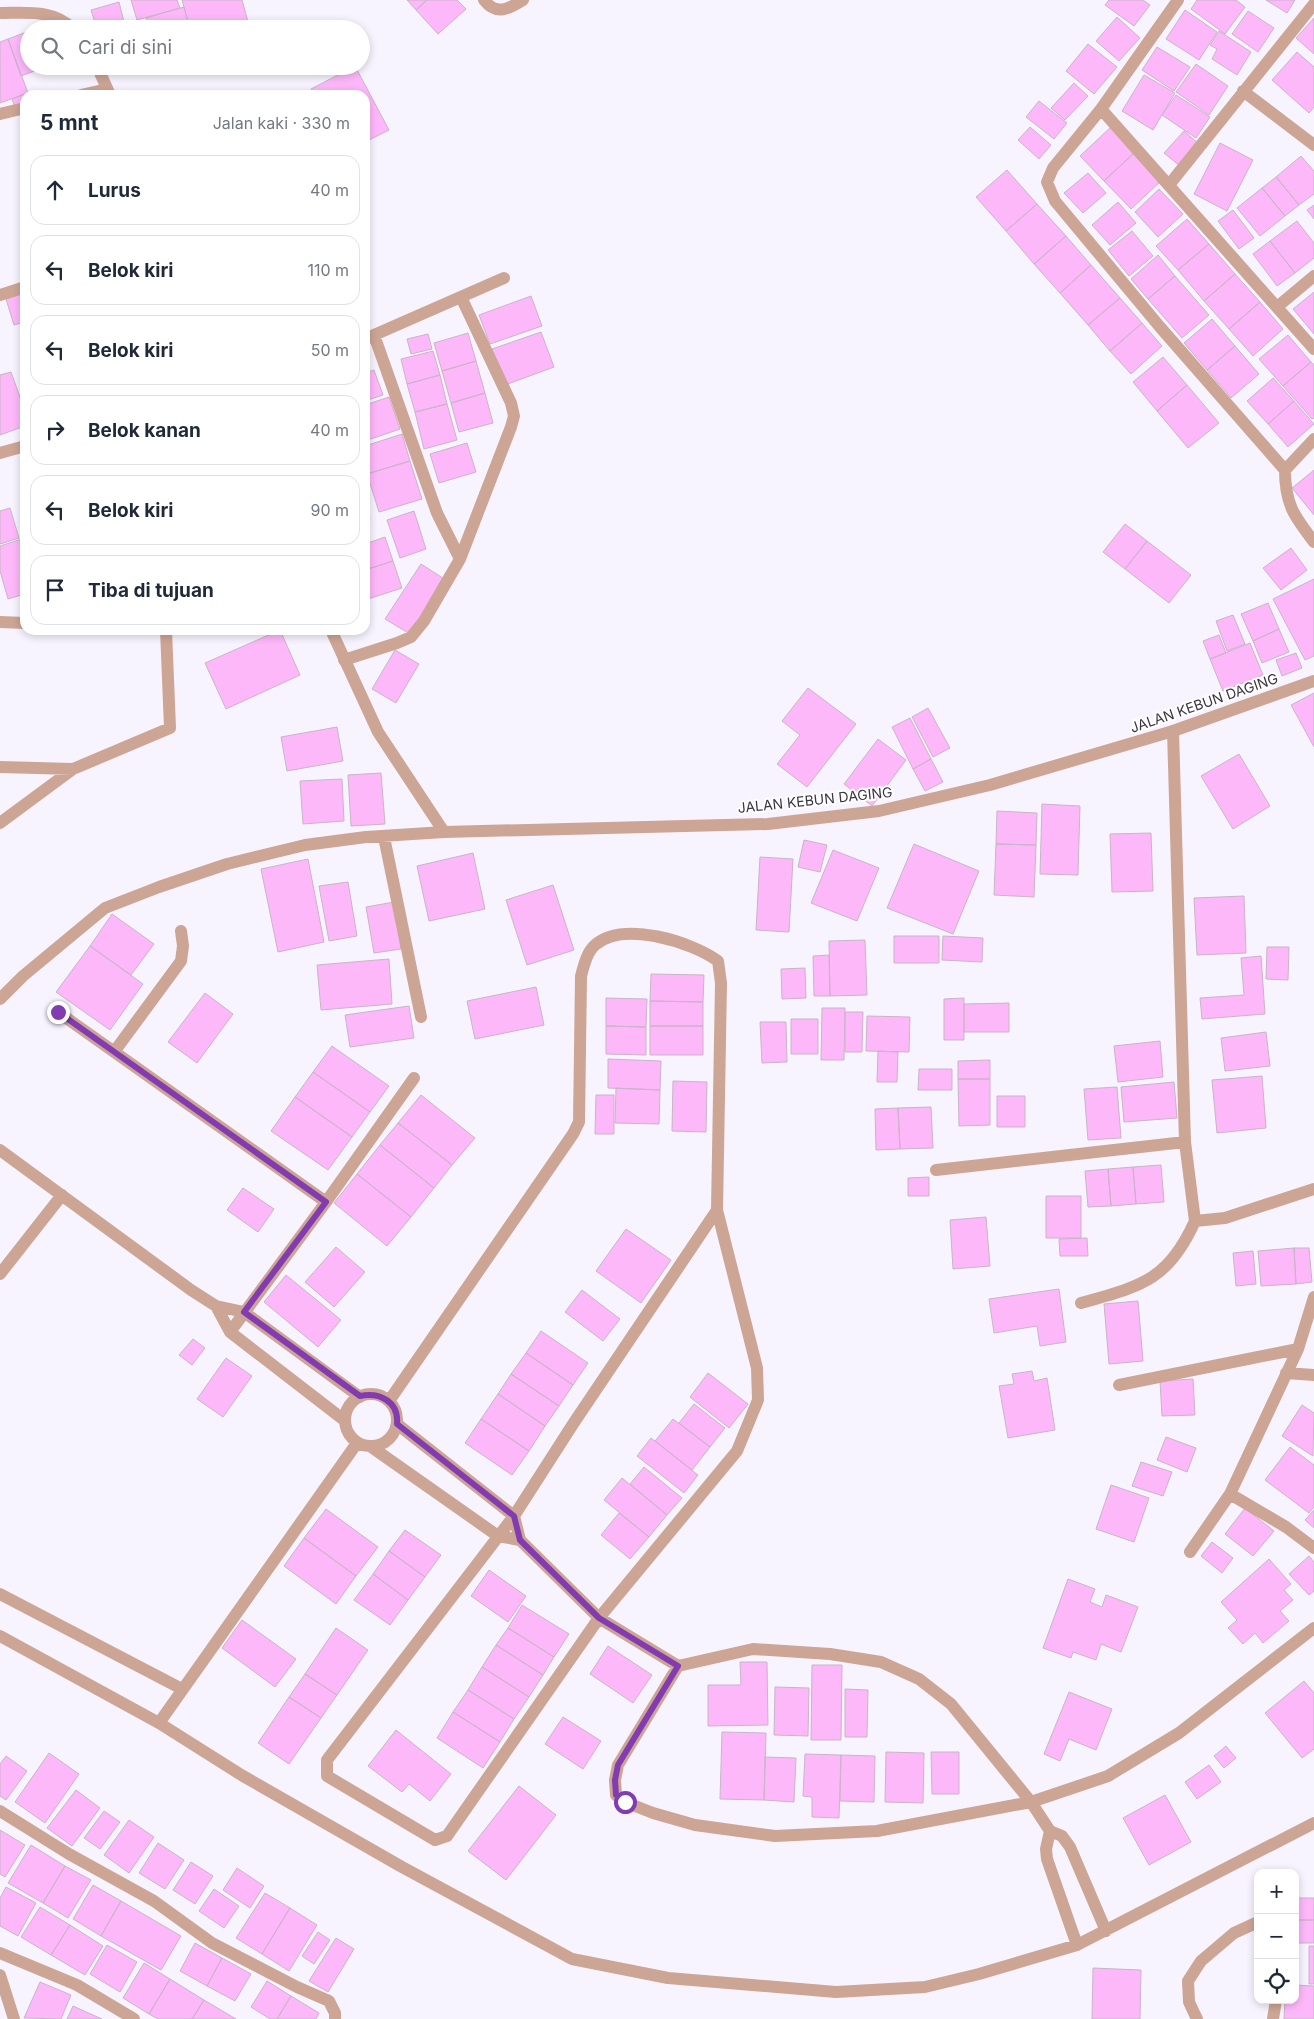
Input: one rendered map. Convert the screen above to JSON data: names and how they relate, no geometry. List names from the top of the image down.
{
  "streets": {
    "street": ["JALAN KEBUN DAGING"]
  },
  "page": {
    "search": "Cari di sini",
    "heading": ["5 mnt", "Jalan kaki · 330 m"],
    "list": [
      ["Lurus", "40 m"],
      ["Belok kiri", "110 m"],
      ["Belok kiri", "50 m"],
      ["Belok kanan", "40 m"],
      ["Belok kiri", "90 m"],
      "Tiba di tujuan"
    ],
    "map_buttons": ["+", "−"]
  }
}
